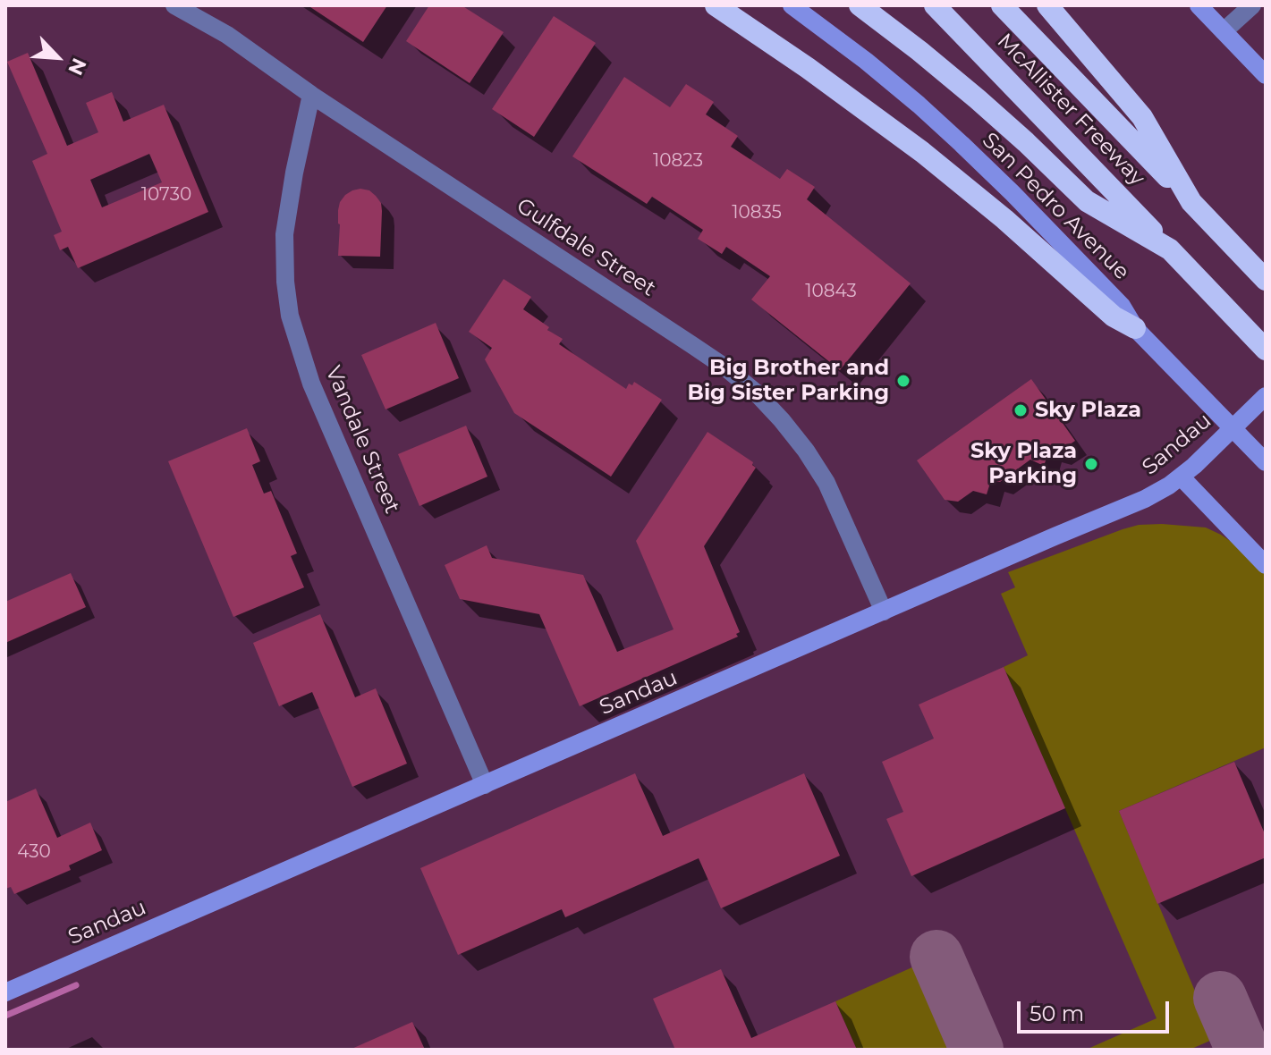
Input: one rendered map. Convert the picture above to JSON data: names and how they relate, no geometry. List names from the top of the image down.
{
  "streets": {
    "highway": ["McAllister Freeway"],
    "street": [
      "San Pedro Avenue",
      "Gulfdale Street",
      "Vandale Street",
      "Sandau"
    ]
  },
  "crossings": [
    ["Gulfdale Street", "Vandale Street"],
    ["Gulfdale Street", "Sandau"],
    ["Vandale Street", "Sandau"]
  ],
  "places": ["Big Brother and Big Sister Parking", "Sky Plaza", "Sky Plaza Parking"],
  "house_numbers": [
    "10823",
    "10730",
    "10835",
    "10843",
    "430"
  ],
  "scale_bar": "50 m",
  "north": "bottom right"
}
